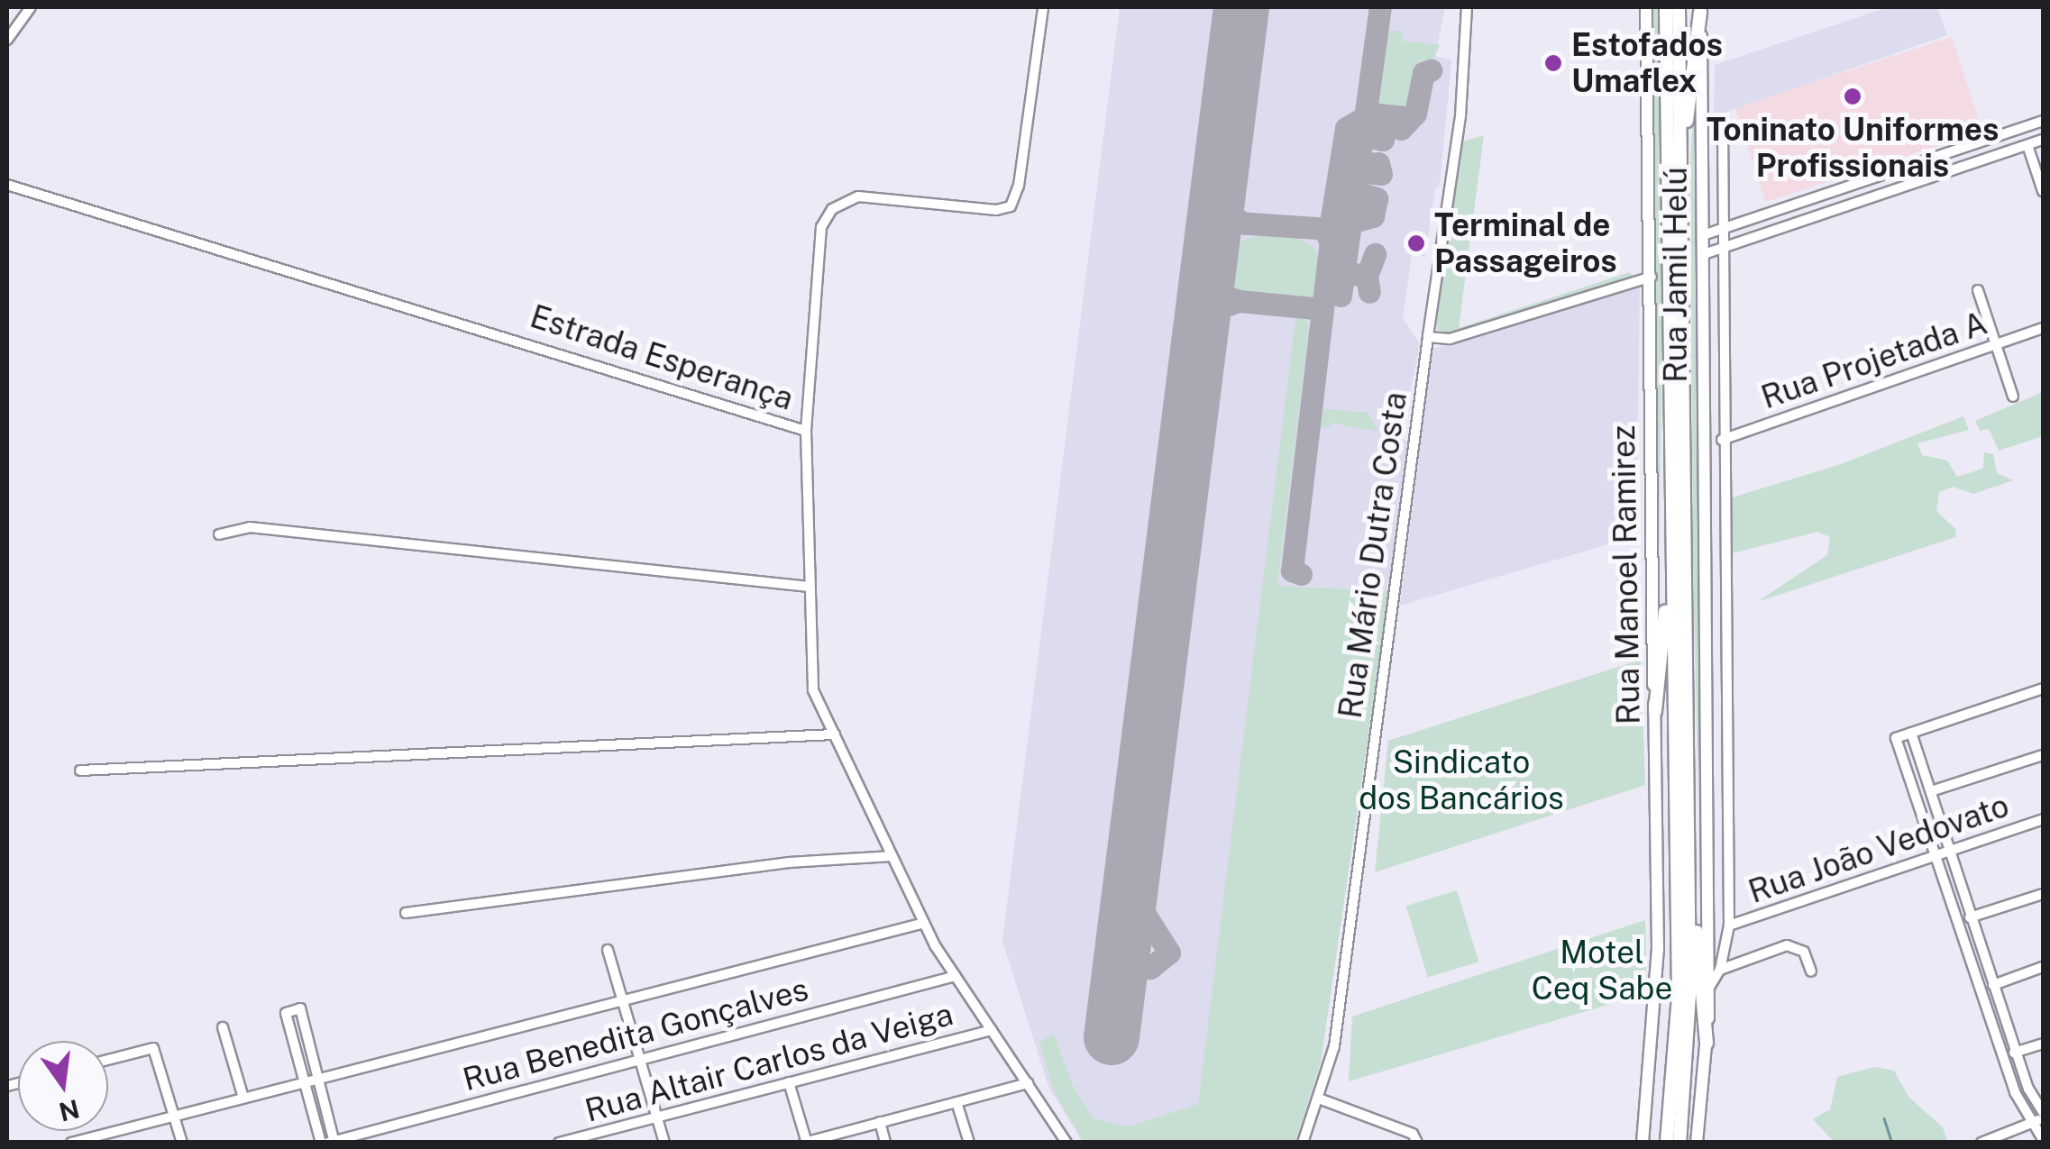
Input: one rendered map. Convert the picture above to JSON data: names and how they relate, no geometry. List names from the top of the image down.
{
  "streets": {
    "main road": ["Rua Jamil Helú", "Rua Manoel Ramirez"],
    "street": [
      "Estrada Esperança",
      "Rua Projetada A",
      "Rua Mário Dutra Costa",
      "Rua João Vedovato",
      "Rua Benedita Gonçalves",
      "Rua Altair Carlos da Veiga"
    ]
  },
  "crossings": [
    ["Estrada Esperança", "Rua Benedita Gonçalves"],
    ["Estrada Esperança", "Rua Altair Carlos da Veiga"]
  ],
  "parks": ["Sindicato dos Bancários", "Motel Ceq Sabe"],
  "places": ["Estofados Umaflex", "Toninato Uniformes Profissionais", "Terminal de Passageiros"],
  "north": "bottom"
}
